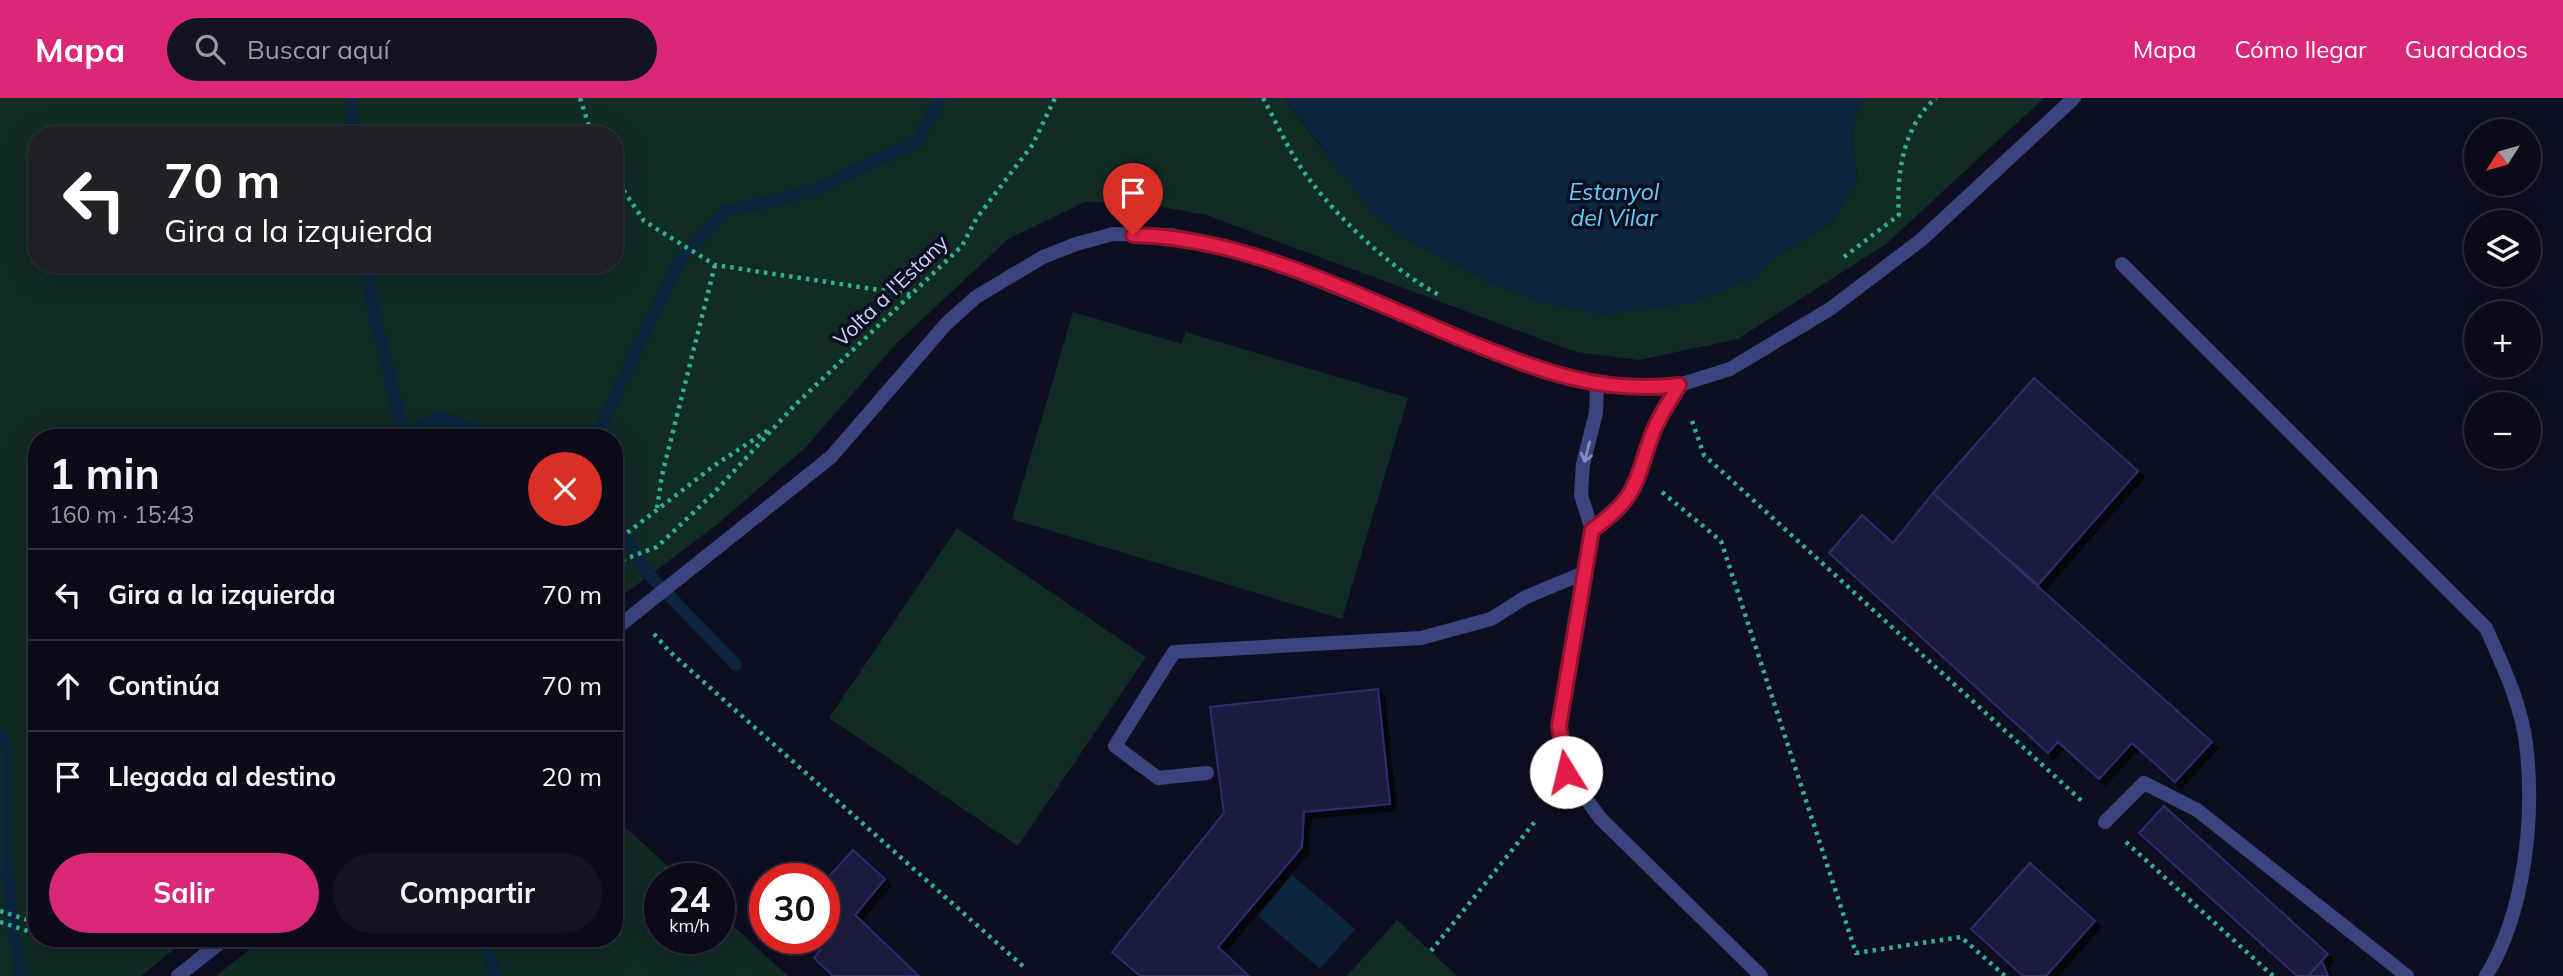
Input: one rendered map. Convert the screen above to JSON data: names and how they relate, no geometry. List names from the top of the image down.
{
  "streets": {
    "path": ["Volta a l'Estany"]
  },
  "water": ["Estanyol del Vilar"],
  "north": "bottom left",
  "page": {
    "header": "Mapa",
    "search": "Buscar aquí",
    "nav": ["Mapa", "Cómo llegar", "Guardados"],
    "map_buttons": ["+", "−"],
    "turn": ["70 m", "Gira a la izquierda"],
    "heading": ["1 min", "160 m · 15:43"],
    "list": [
      {
        "name": "Gira a la izquierda",
        "value": "70 m"
      },
      {
        "name": "Continúa",
        "value": "70 m"
      },
      {
        "name": "Llegada al destino",
        "value": "20 m"
      }
    ],
    "buttons": ["Salir", "Compartir"],
    "speed": "24 km/h",
    "limit": "30"
  }
}
